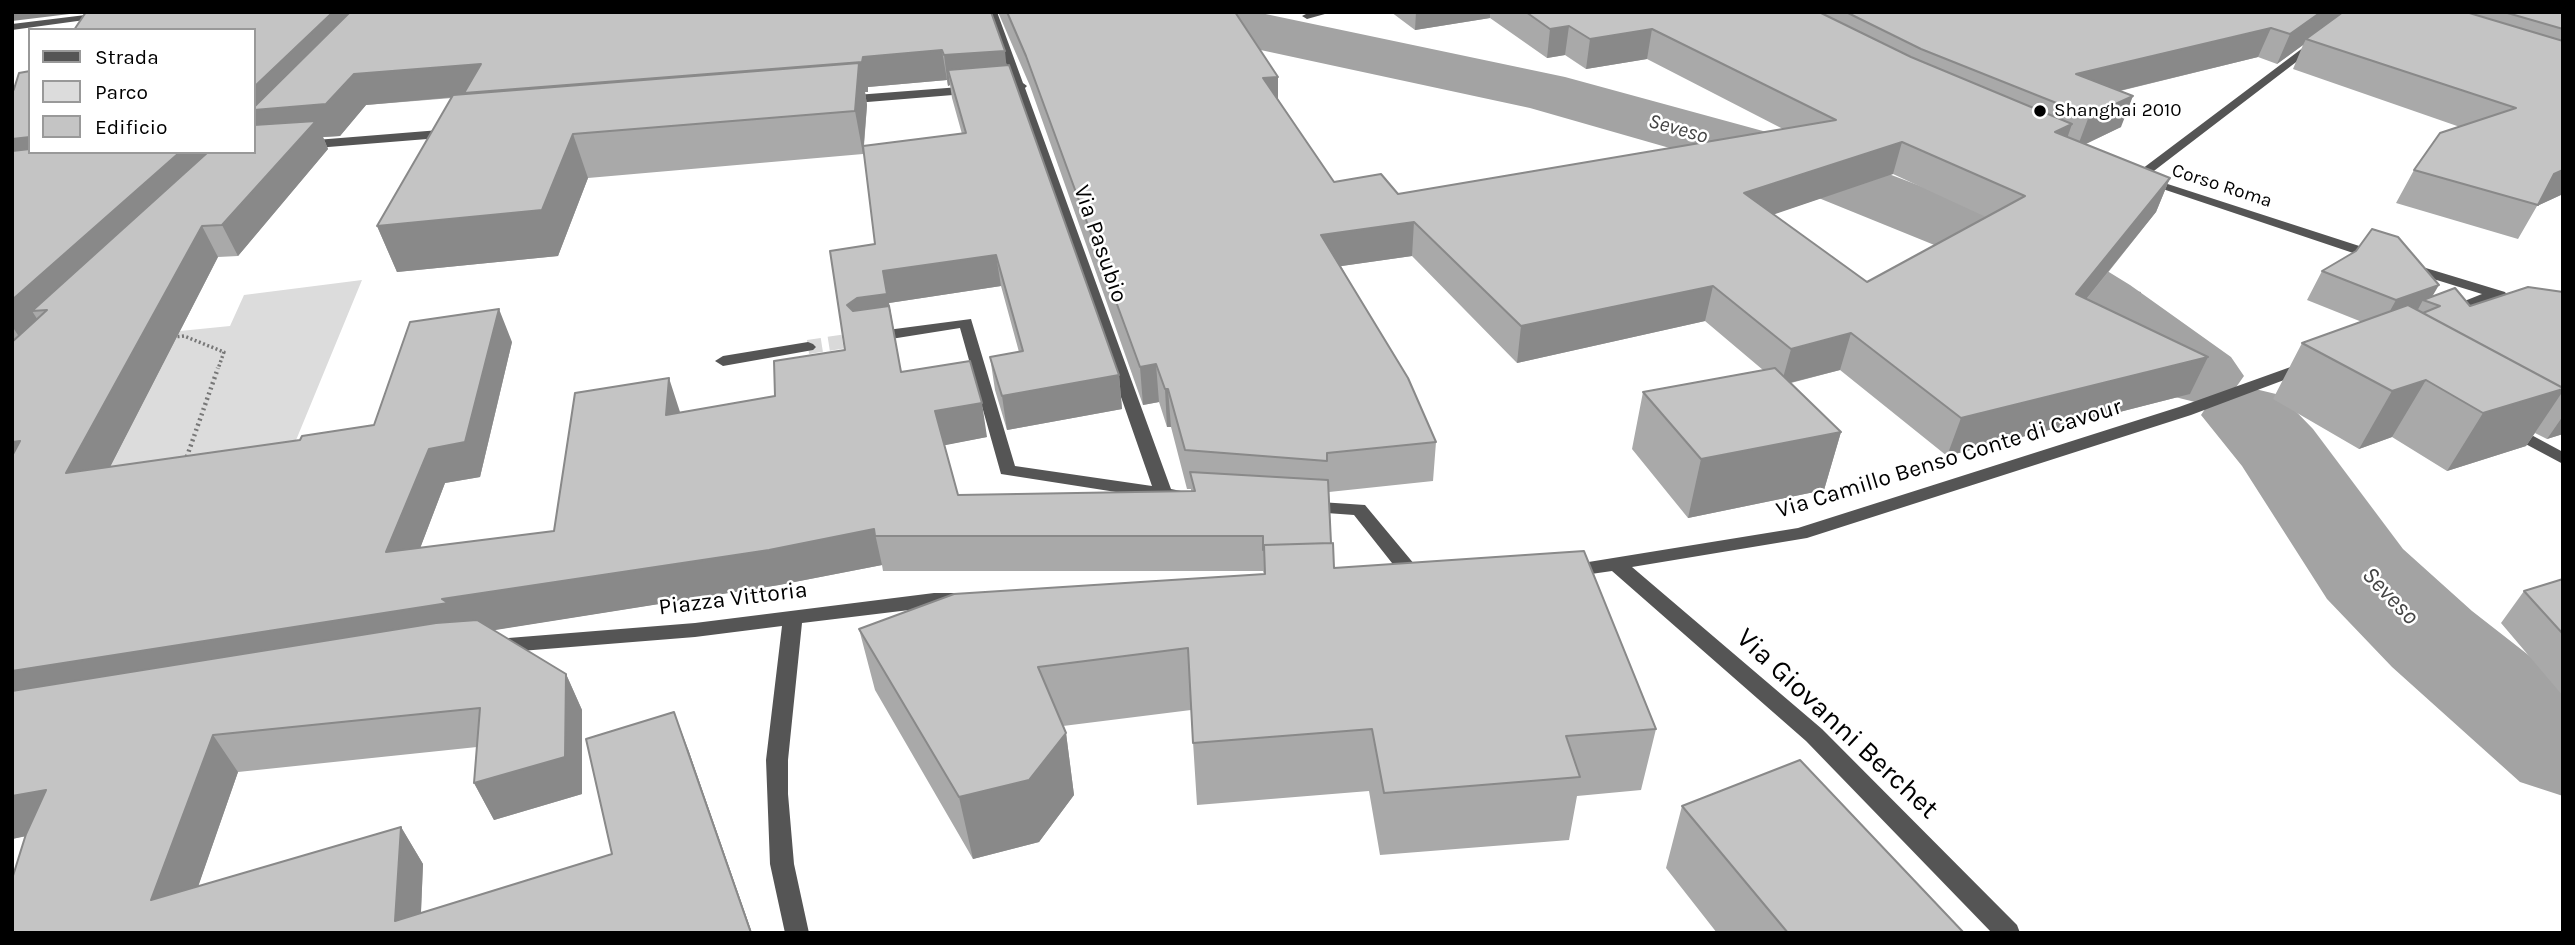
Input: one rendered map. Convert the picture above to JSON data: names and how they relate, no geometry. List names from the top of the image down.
{
  "streets": {
    "street": [
      "Corso Roma",
      "Via Pasubio",
      "Via Camillo Benso Conte di Cavour",
      "Piazza Vittoria",
      "Via Giovanni Berchet"
    ]
  },
  "crossings": [
    ["Via Camillo Benso Conte di Cavour", "Via Giovanni Berchet"]
  ],
  "water": ["Seveso"],
  "places": ["Shanghai 2010"],
  "legend": ["Strada", "Parco", "Edificio"]
}
